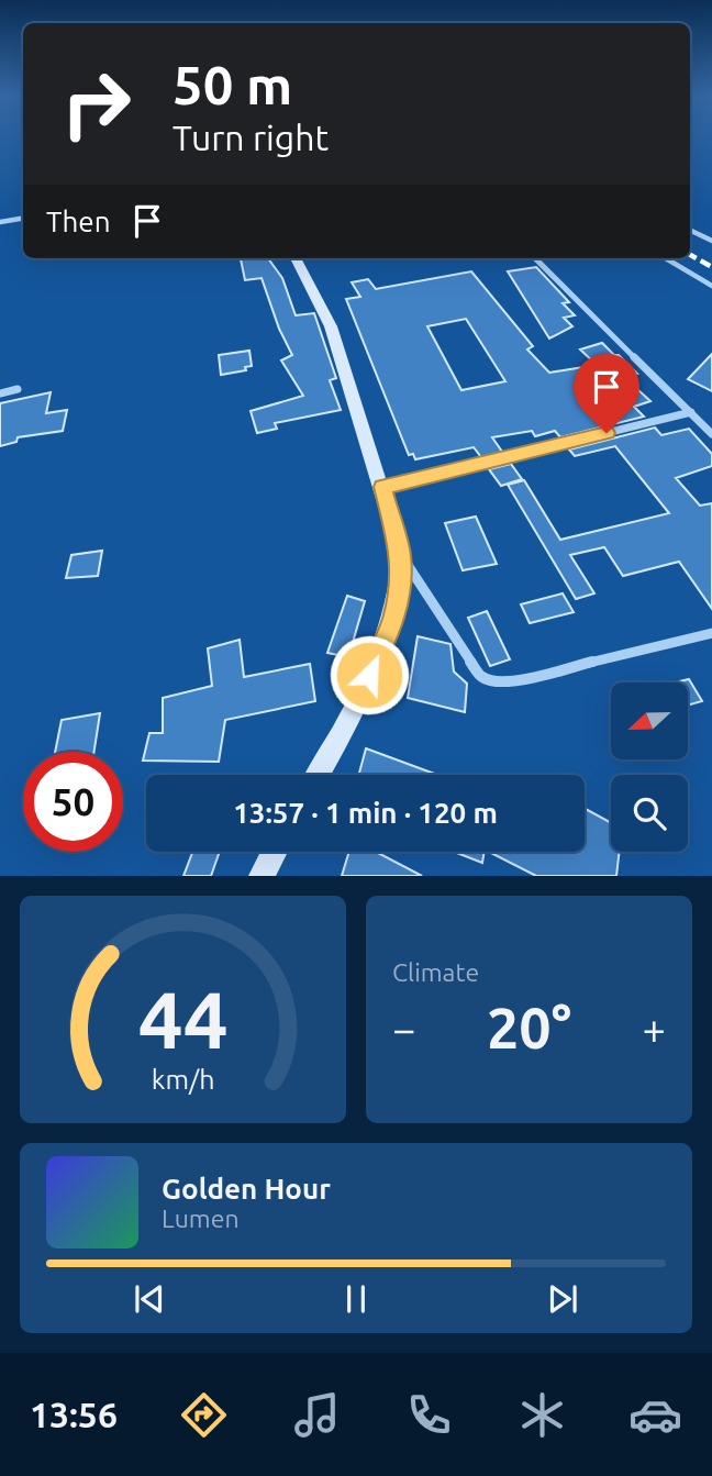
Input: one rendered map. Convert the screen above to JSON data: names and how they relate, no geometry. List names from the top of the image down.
{
  "north": "left",
  "page": {
    "turn": ["50 m", "Turn right"],
    "then": "Then",
    "limit": "50",
    "trip": "13:57 · 1 min · 120 m",
    "tile": "Climate",
    "heat": ["−", "20°", "+"],
    "song": ["Golden Hour", "Lumen"],
    "tabs": "13:56",
    "gauge": ["44", "km/h"]
  }
}
